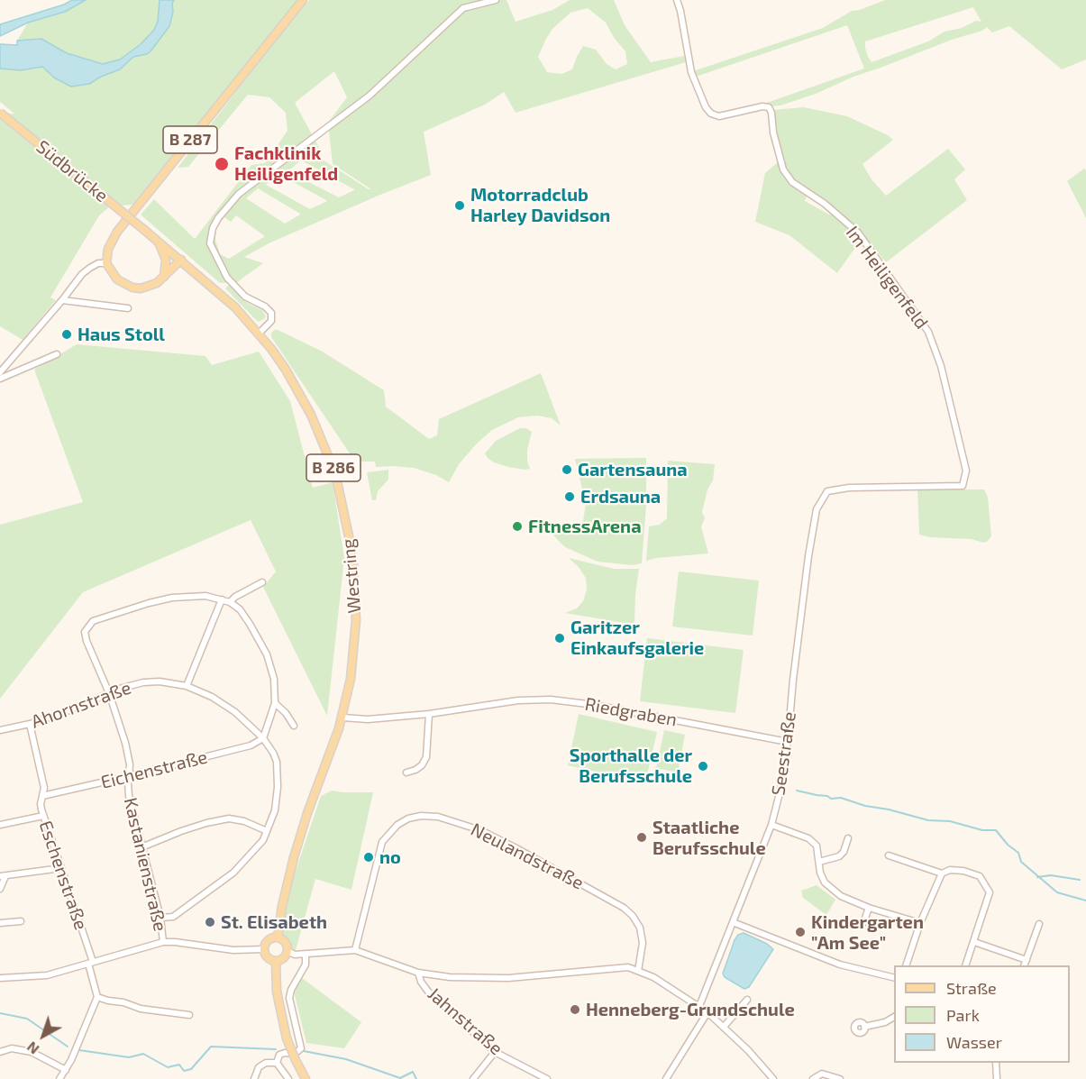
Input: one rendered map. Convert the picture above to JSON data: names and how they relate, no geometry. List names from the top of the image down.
{
  "streets": {
    "main road": [
      "B 287",
      "Südbrücke",
      "B 286",
      "Westring"
    ],
    "street": [
      "Im Heiligenfeld",
      "Ahornstraße",
      "Riedgraben",
      "Seestraße",
      "Eichenstraße",
      "Neulandstraße",
      "Kastanienstraße",
      "Eschenstraße",
      "Jahnstraße"
    ]
  },
  "crossings": [
    ["Südbrücke", "B 286"],
    ["Im Heiligenfeld", "Seestraße"],
    ["B 286", "Westring"],
    ["Westring", "Riedgraben"],
    ["Ahornstraße", "Eichenstraße"],
    ["Ahornstraße", "Kastanienstraße"],
    ["Ahornstraße", "Eschenstraße"],
    ["Riedgraben", "Seestraße"],
    ["Eichenstraße", "Kastanienstraße"],
    ["Eichenstraße", "Eschenstraße"]
  ],
  "places": [
    "Fachklinik Heiligenfeld",
    "Motorradclub Harley Davidson",
    "Haus Stoll",
    "Gartensauna",
    "Erdsauna",
    "FitnessArena",
    "Garitzer Einkaufsgalerie",
    "Sporthalle der Berufsschule",
    "Staatliche Berufsschule",
    "no",
    "St. Elisabeth",
    "Kindergarten \"Am See\"",
    "Henneberg-Grundschule"
  ],
  "legend": ["Straße", "Park", "Wasser"],
  "north": "bottom left"
}
